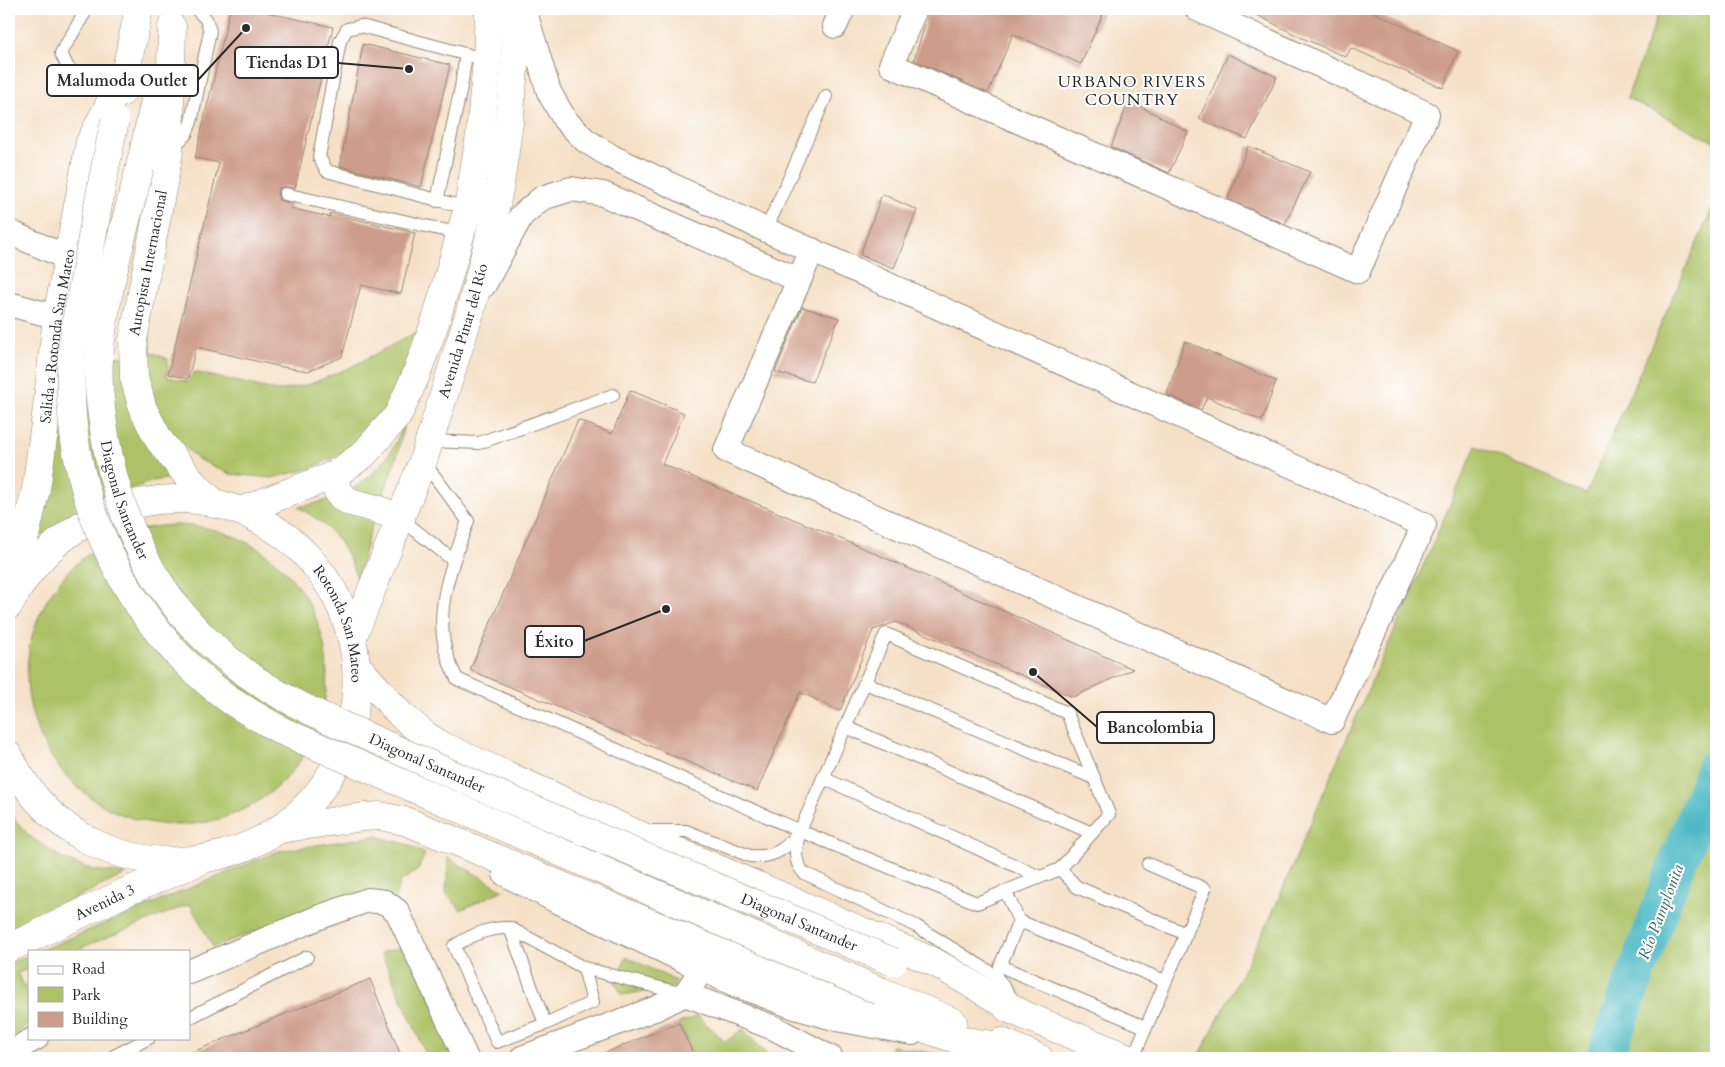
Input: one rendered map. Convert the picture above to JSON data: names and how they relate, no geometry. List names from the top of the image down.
{
  "streets": {
    "main road": [
      "Autopista Internacional",
      "Avenida Pinar del Río",
      "Salida a Rotonda San Mateo",
      "Diagonal Santander",
      "Rotonda San Mateo",
      "Avenida 3"
    ]
  },
  "crossings": [
    ["Autopista Internacional", "Diagonal Santander"],
    ["Autopista Internacional", "Rotonda San Mateo"],
    ["Avenida Pinar del Río", "Rotonda San Mateo"],
    ["Salida a Rotonda San Mateo", "Diagonal Santander"],
    ["Salida a Rotonda San Mateo", "Rotonda San Mateo"],
    ["Rotonda San Mateo", "Avenida 3"]
  ],
  "districts": ["URBANO RIVERS COUNTRY"],
  "water": ["Río Pamplonita"],
  "places": [
    "Malumoda Outlet",
    "Tiendas D1",
    "Éxito",
    "Bancolombia"
  ],
  "legend": ["Road", "Park", "Building"]
}
